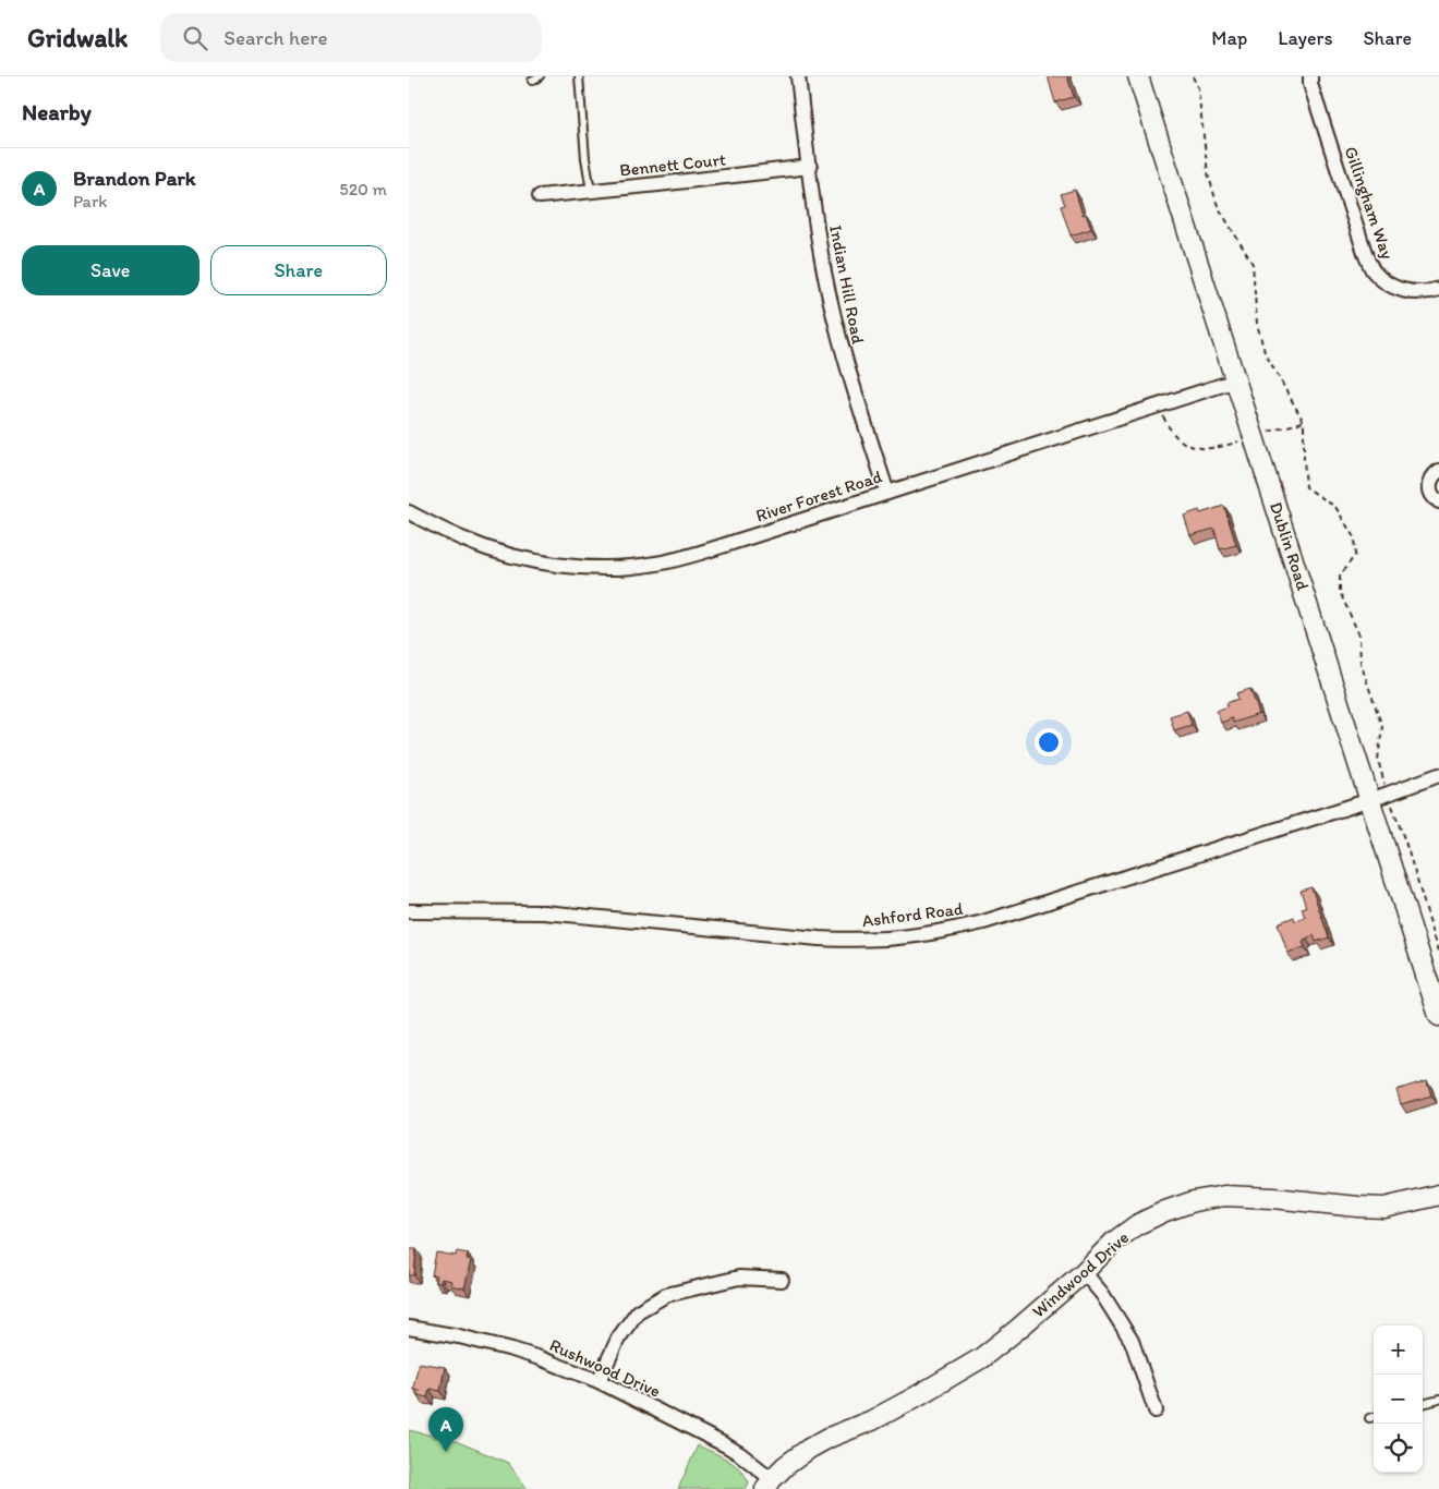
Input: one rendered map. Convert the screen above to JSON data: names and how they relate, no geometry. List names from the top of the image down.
{
  "streets": {
    "main road": ["Dublin Road", "Windwood Drive"],
    "street": [
      "Bennett Court",
      "Gillingham Way",
      "Indian Hill Road",
      "River Forest Road",
      "Ashford Road",
      "Rushwood Drive"
    ]
  },
  "crossings": [
    ["Bennett Court", "Indian Hill Road"],
    ["Indian Hill Road", "River Forest Road"],
    ["River Forest Road", "Dublin Road"],
    ["Dublin Road", "Ashford Road"],
    ["Windwood Drive", "Rushwood Drive"]
  ],
  "page": {
    "header": "Gridwalk",
    "search": "Search here",
    "nav": ["Map", "Layers", "Share"],
    "heading": "Nearby",
    "list": [
      {
        "mark": "A",
        "name": "Brandon Park",
        "note": "Park",
        "value": "520 m"
      }
    ],
    "buttons": ["Save", "Share"],
    "map_buttons": ["+", "−"],
    "pins": "A"
  }
}
